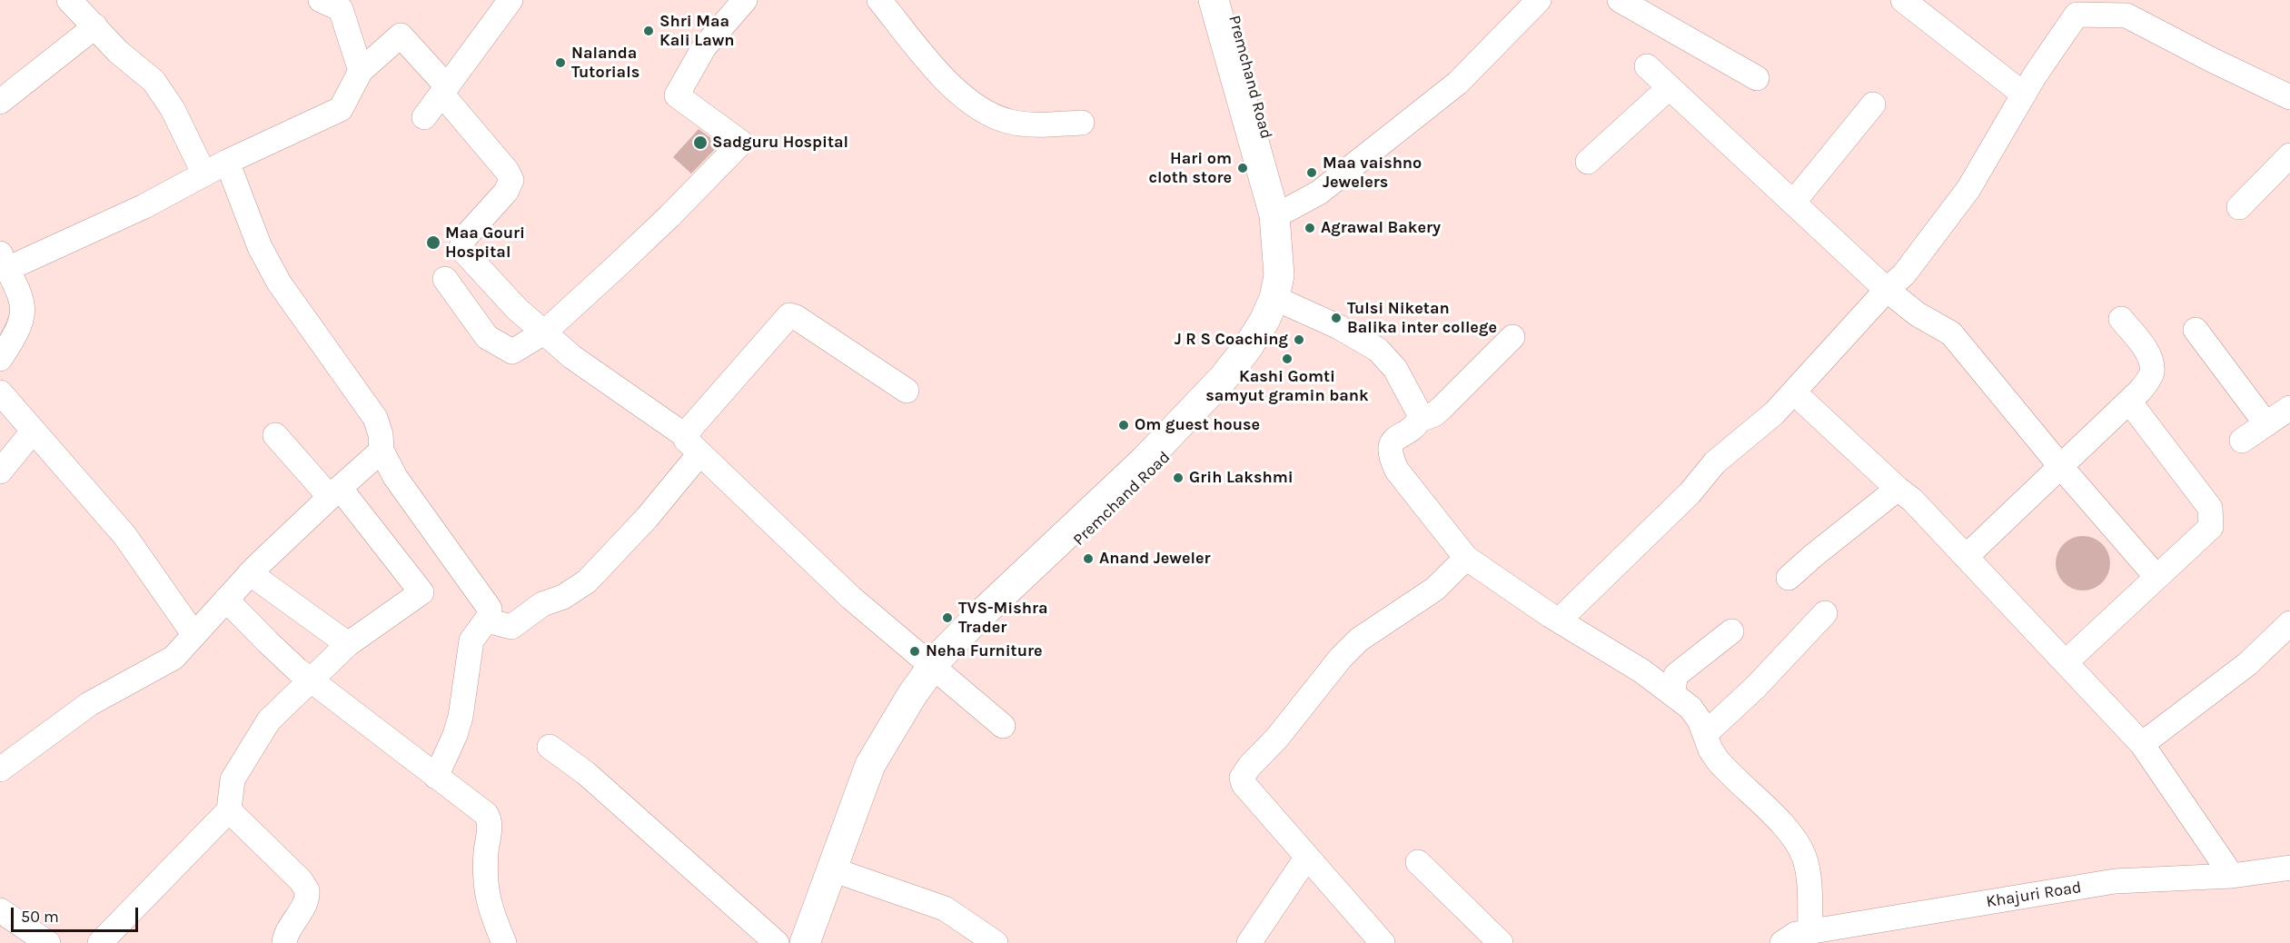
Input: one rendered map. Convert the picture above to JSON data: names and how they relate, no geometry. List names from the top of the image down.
{
  "streets": {
    "highway": ["Premchand Road"],
    "street": ["Khajuri Road"]
  },
  "places": [
    "Shri Maa Kali Lawn",
    "Nalanda Tutorials",
    "Sadguru Hospital",
    "Hari om cloth store",
    "Maa vaishno Jewelers",
    "Agrawal Bakery",
    "Maa Gouri Hospital",
    "Tulsi Niketan Balika inter college",
    "J R S Coaching",
    "Kashi Gomti samyut gramin bank",
    "Om guest house",
    "Grih Lakshmi",
    "Anand Jeweler",
    "TVS-Mishra Trader",
    "Neha Furniture"
  ],
  "scale_bar": "50 m"
}
